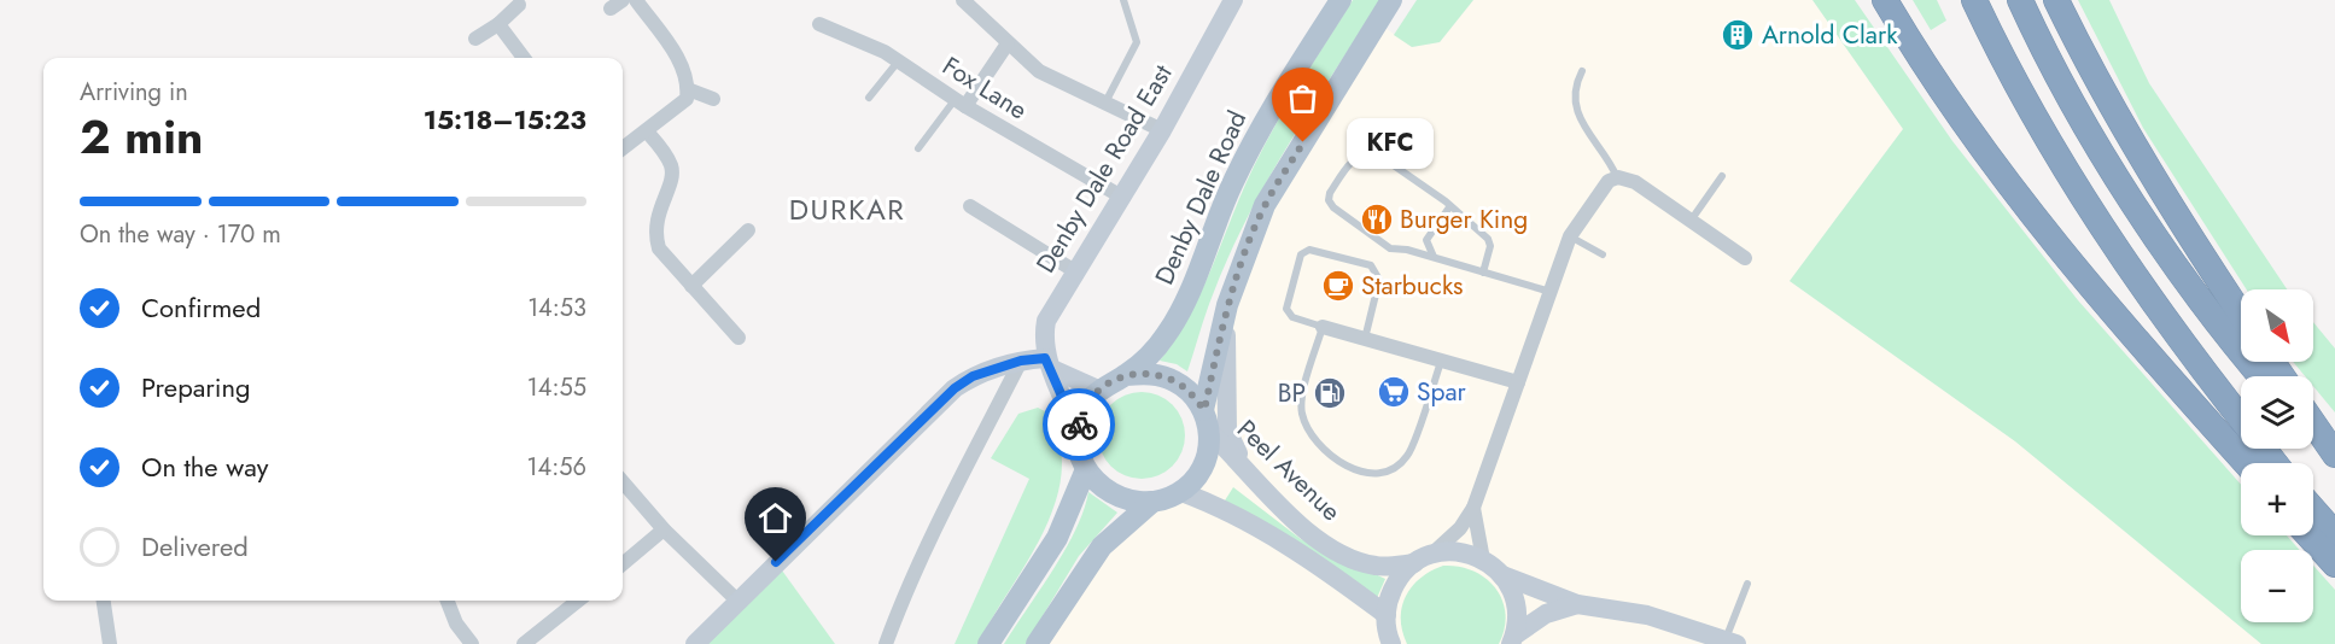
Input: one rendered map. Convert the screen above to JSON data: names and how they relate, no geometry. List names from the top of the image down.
{
  "streets": {
    "main road": ["Denby Dale Road"],
    "street": ["Fox Lane", "Denby Dale Road East", "Peel Avenue"]
  },
  "crossings": [
    ["Fox Lane", "Denby Dale Road East"],
    ["Denby Dale Road East", "Denby Dale Road"],
    ["Denby Dale Road East", "Peel Avenue"],
    ["Denby Dale Road", "Peel Avenue"]
  ],
  "districts": ["DURKAR"],
  "places": {
    "building": ["Arnold Clark"],
    "other": ["KFC"],
    "restaurant": ["Burger King"],
    "cafe": ["Starbucks"],
    "supermarket": ["Spar"],
    "fuel station": ["BP"]
  },
  "north": "bottom right",
  "page": {
    "heading": ["2 min", "Arriving in", "15:18–15:23"],
    "bubble": "KFC",
    "bar": "On the way · 170 m",
    "list": [
      ["Confirmed", "14:53"],
      ["Preparing", "14:55"],
      ["On the way", "14:56"],
      "Delivered"
    ],
    "map_buttons": ["+", "−"]
  }
}
